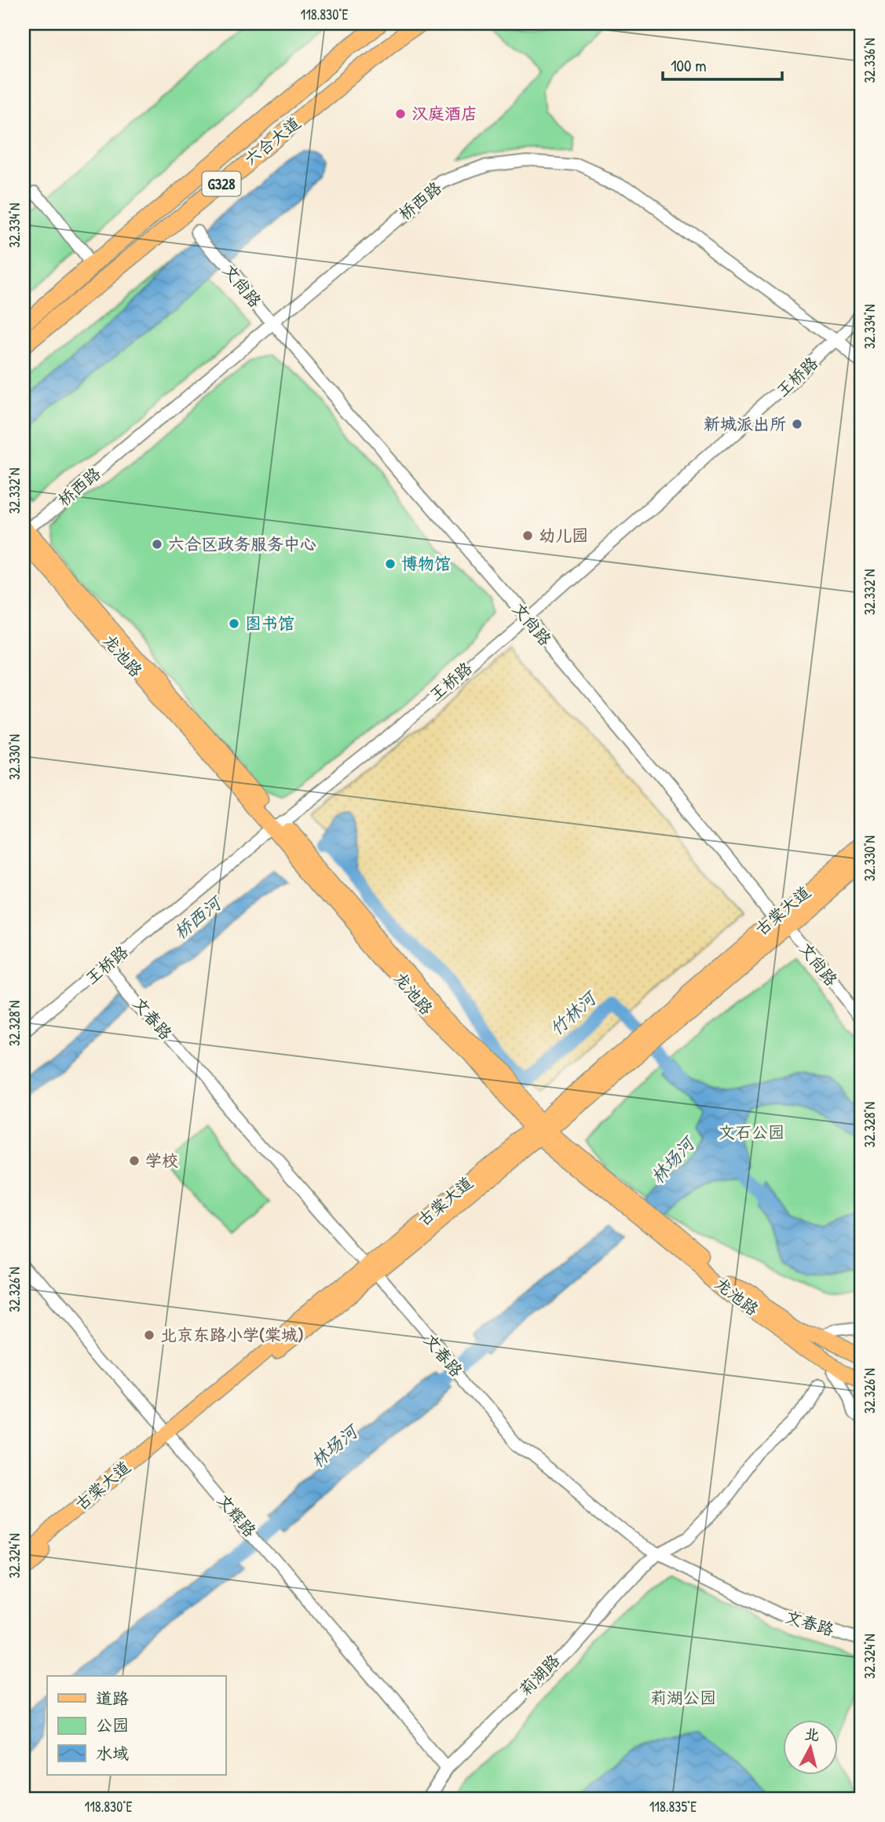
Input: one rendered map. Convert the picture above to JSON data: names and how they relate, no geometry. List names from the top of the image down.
{
  "streets": {
    "highway": ["六合大道", "G328"],
    "main road": ["龙池路", "古棠大道"],
    "street": [
      "桥西路",
      "文尚路",
      "王桥路",
      "文春路",
      "文辉路",
      "莉湖路"
    ]
  },
  "crossings": [
    ["桥西路", "文尚路"],
    ["桥西路", "王桥路"],
    ["桥西路", "龙池路"],
    ["文尚路", "王桥路"],
    ["文尚路", "古棠大道"],
    ["王桥路", "龙池路"],
    ["王桥路", "文春路"],
    ["龙池路", "古棠大道"],
    ["古棠大道", "文春路"],
    ["古棠大道", "文辉路"],
    ["文春路", "莉湖路"],
    ["文辉路", "莉湖路"]
  ],
  "water": ["桥西河", "竹林河", "林场河"],
  "parks": ["文石公园", "莉湖公园"],
  "places": [
    "汉庭酒店",
    "新城派出所",
    "幼儿园",
    "六合区政务服务中心",
    "博物馆",
    "图书馆",
    "学校",
    "北京东路小学(棠城)"
  ],
  "legend": ["道路", "公园", "水域"],
  "scale_bar": "100 m",
  "north": "top",
  "coordinates": [
    "118.830°E",
    "32.336°N",
    "32.334°N",
    "32.332°N",
    "32.330°N",
    "32.328°N",
    "32.326°N",
    "32.324°N",
    "118.835°E"
  ]
}
